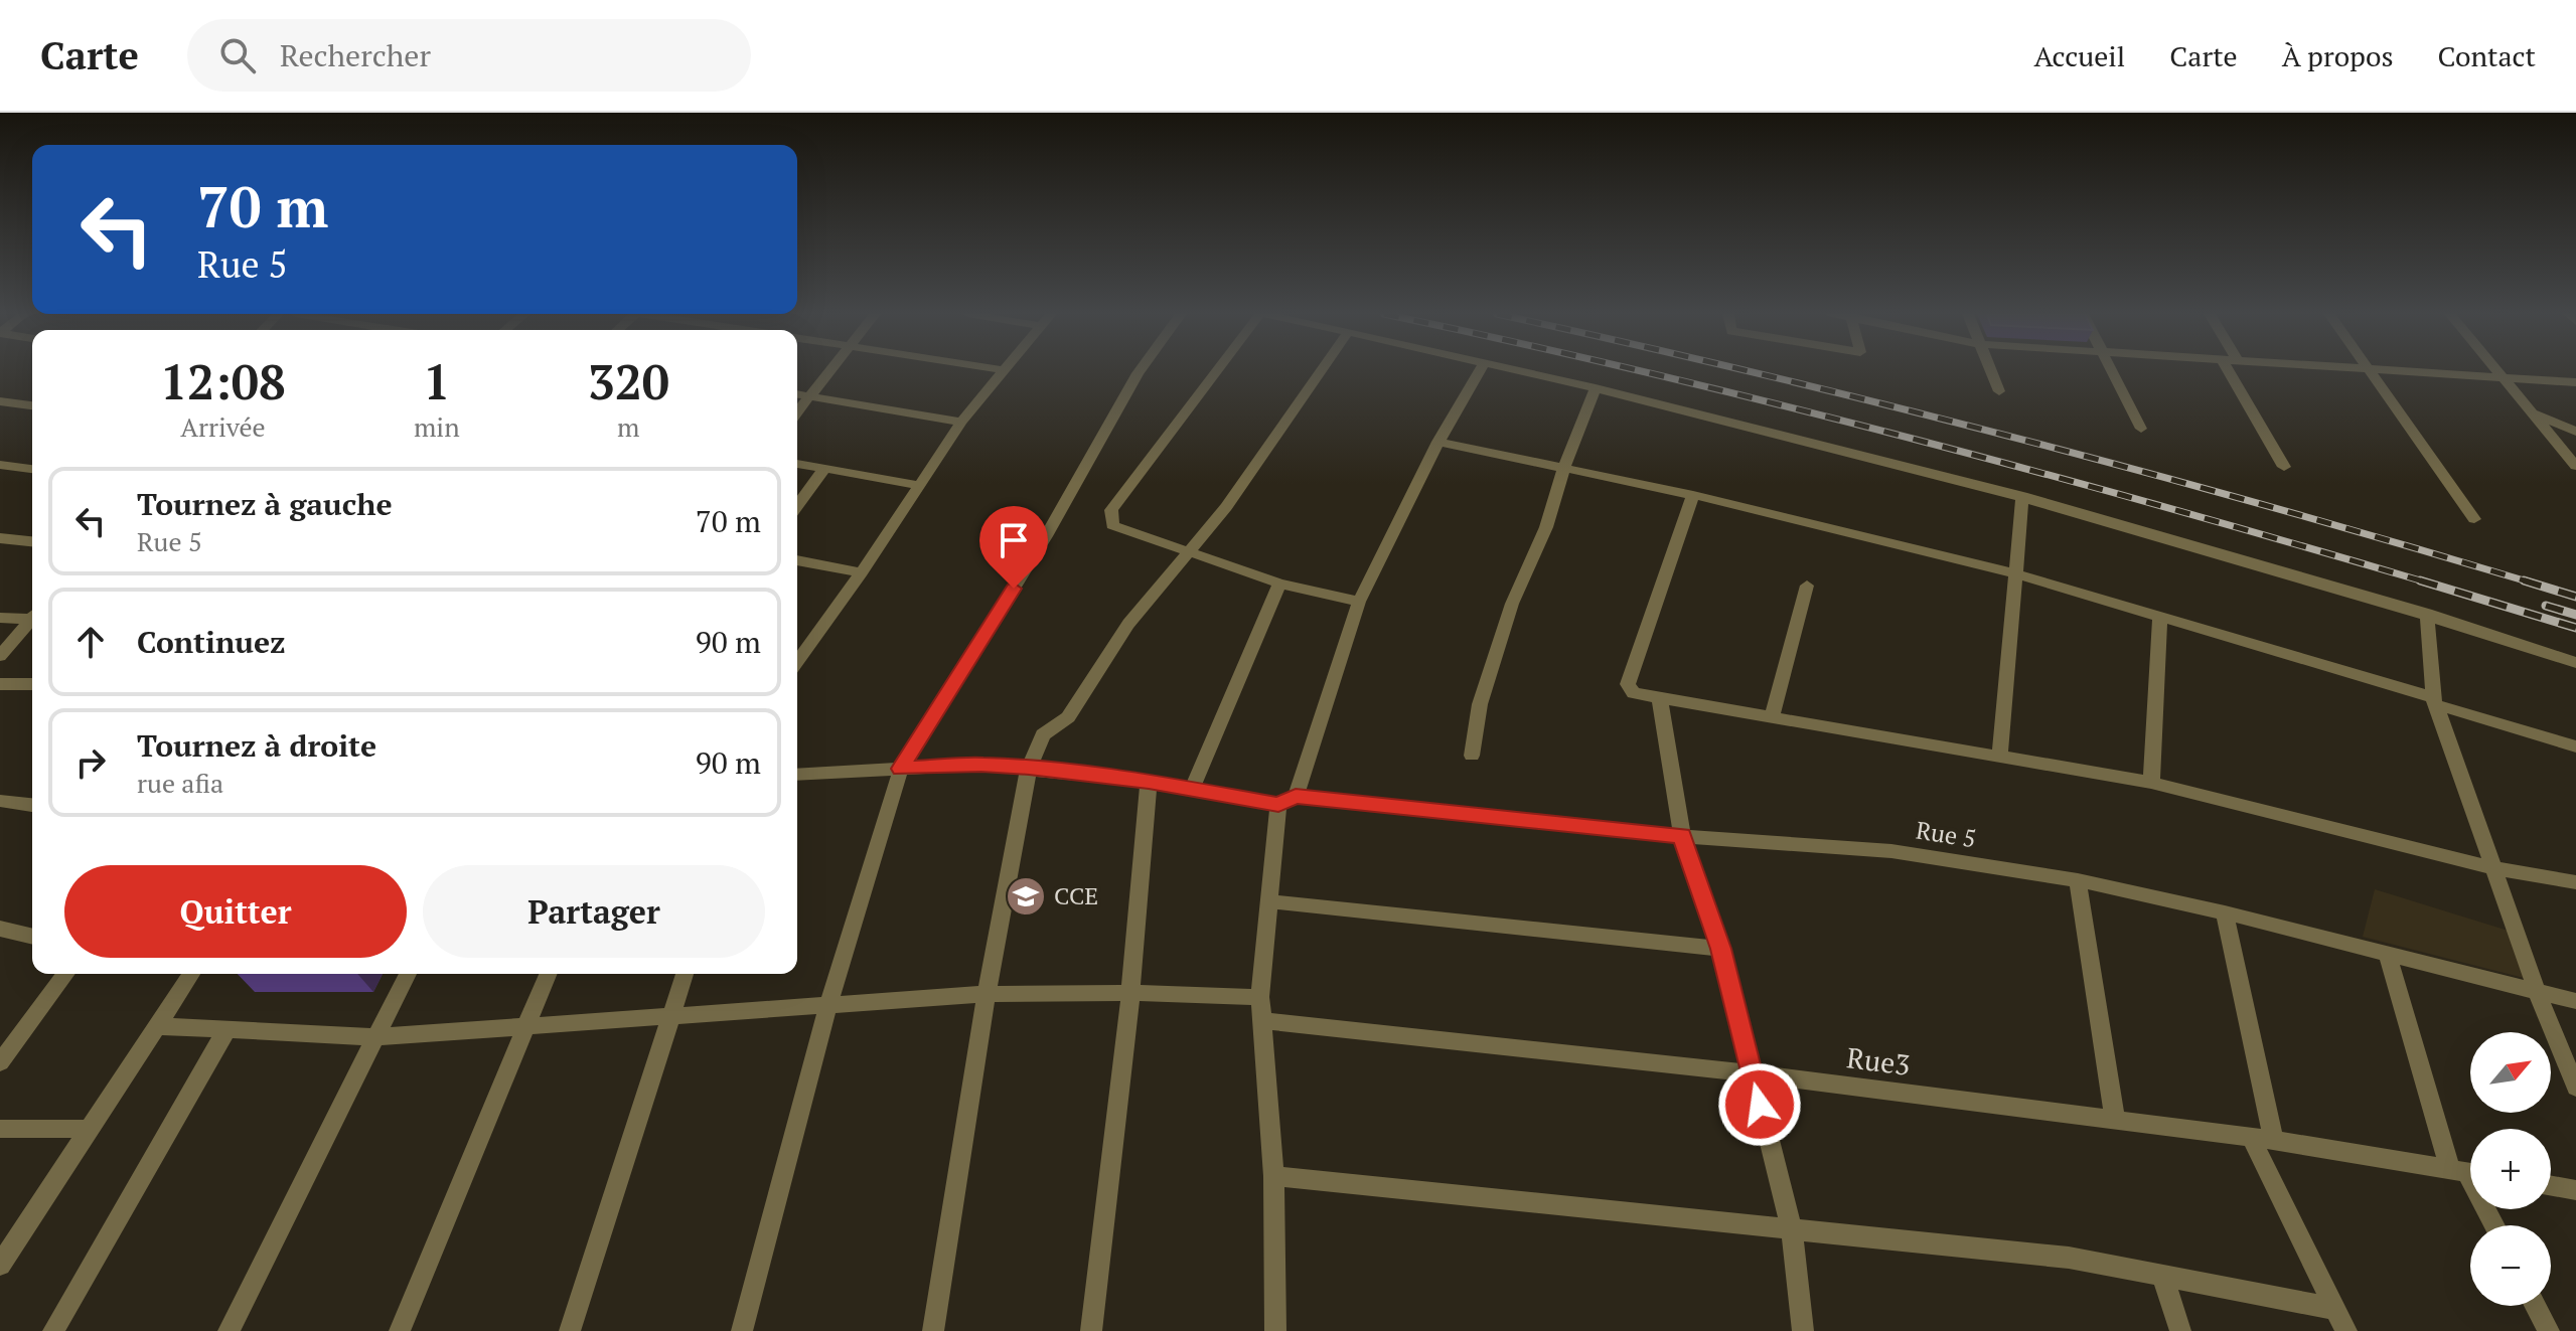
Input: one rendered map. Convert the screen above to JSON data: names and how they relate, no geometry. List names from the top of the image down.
{
  "streets": {
    "street": ["Rue 5", "Rue3"]
  },
  "places": {
    "school or university": ["CCE"]
  },
  "north": "top right",
  "page": {
    "header": "Carte",
    "search": "Rechercher",
    "nav": [
      "Accueil",
      "Carte",
      "À propos",
      "Contact"
    ],
    "turn": ["70 m", "Rue 5"],
    "eta": [
      "12:08",
      "Arrivée",
      "1",
      "min",
      "320",
      "m"
    ],
    "list": [
      {
        "name": "Tournez à gauche",
        "note": "Rue 5",
        "value": "70 m"
      },
      {
        "name": "Continuez",
        "value": "90 m"
      },
      {
        "name": "Tournez à droite",
        "note": "rue afia",
        "value": "90 m"
      }
    ],
    "buttons": ["Quitter", "Partager"],
    "map_buttons": ["+", "−"]
  }
}
